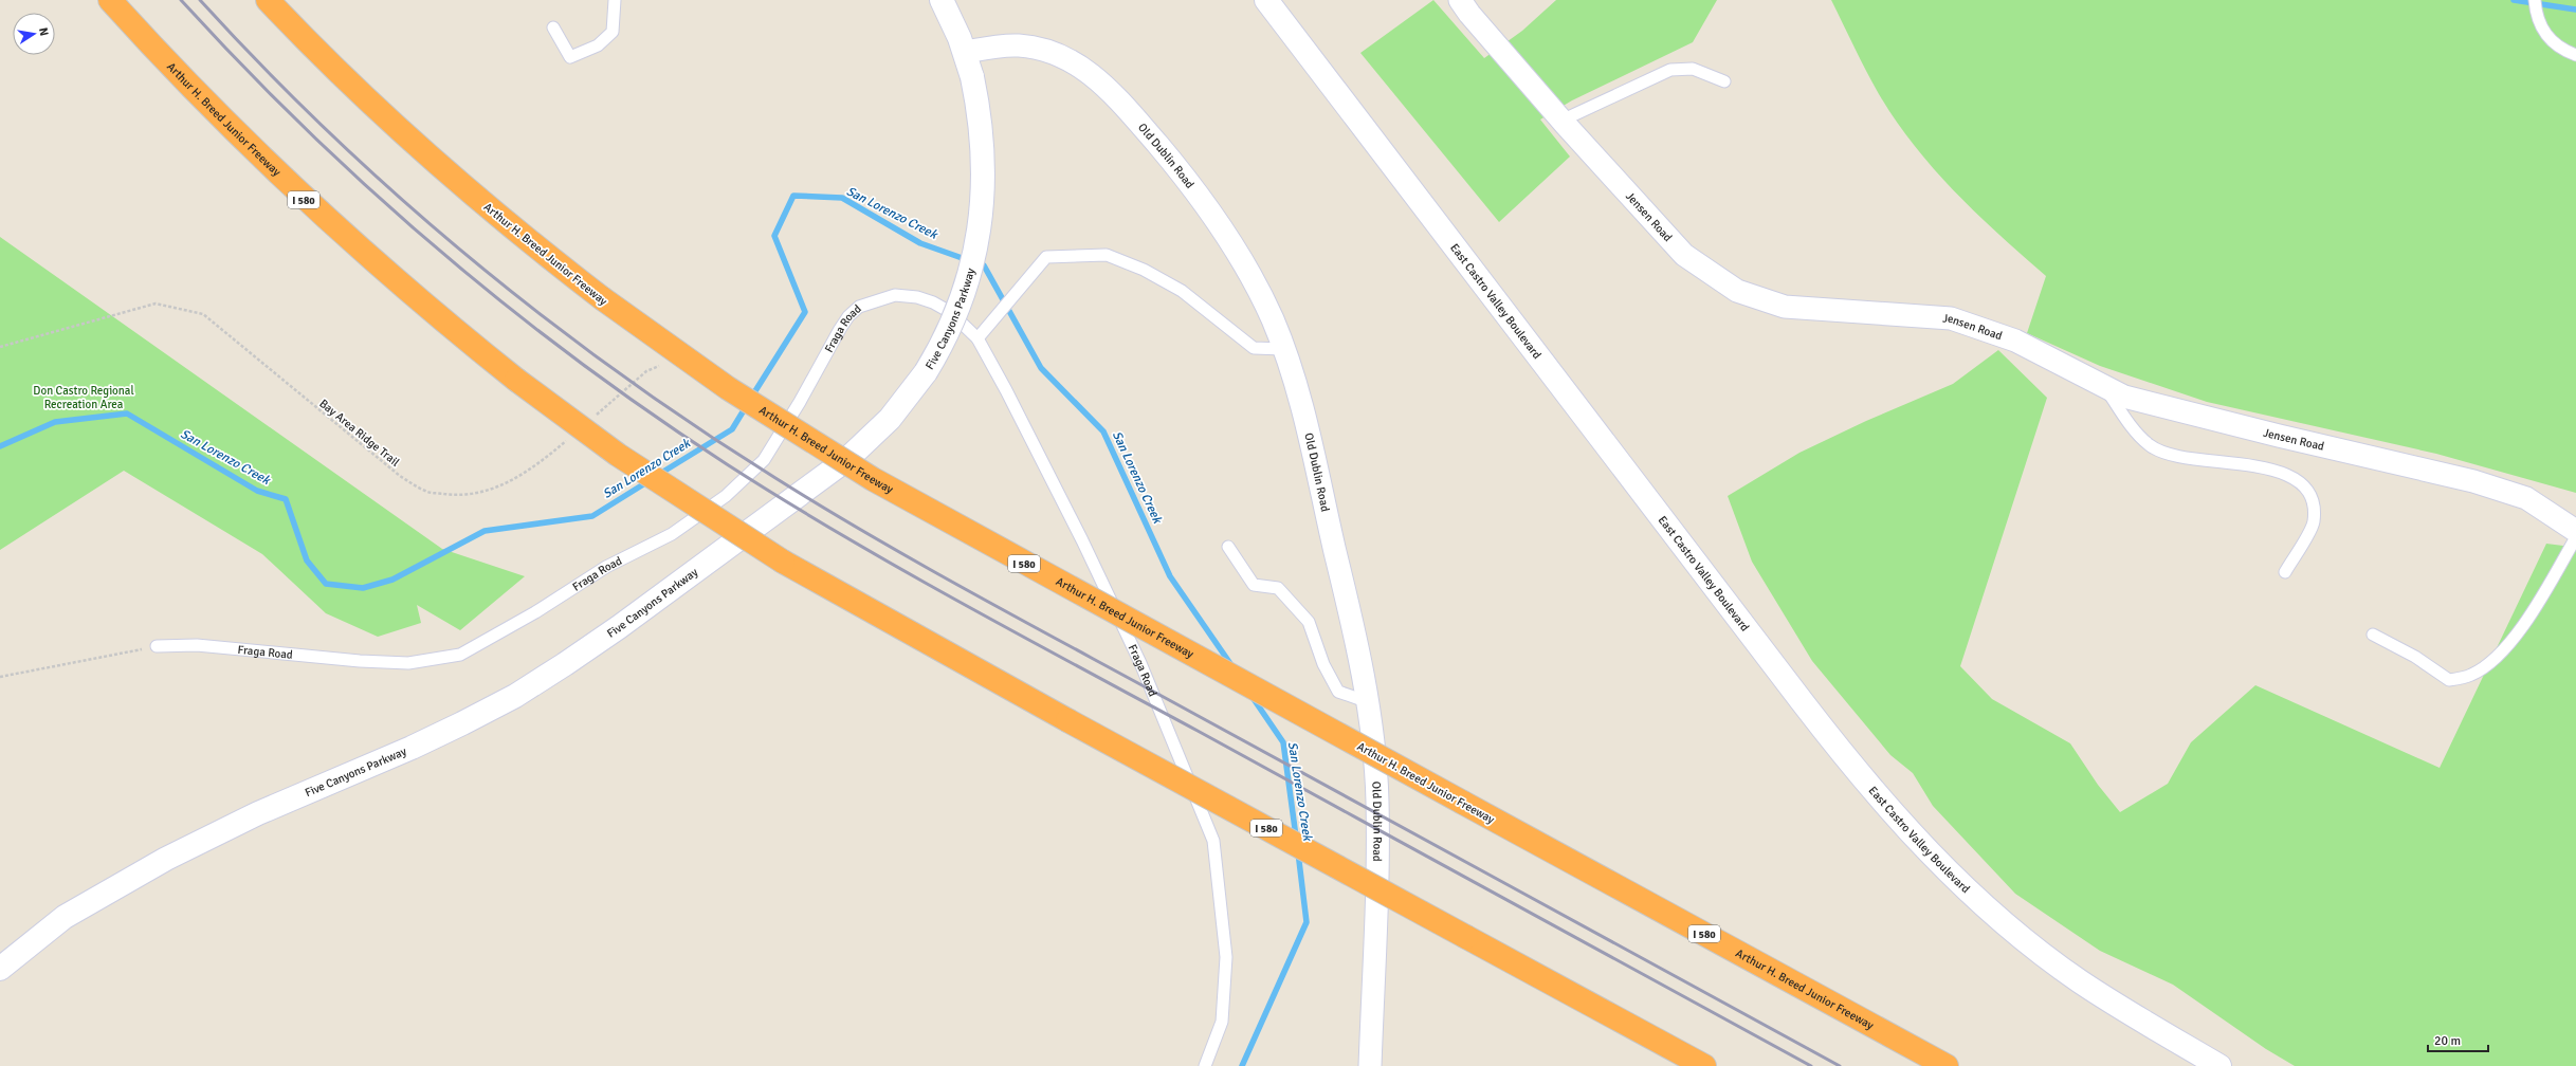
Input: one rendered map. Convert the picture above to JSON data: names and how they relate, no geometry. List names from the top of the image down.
{
  "streets": {
    "highway": ["Arthur H. Breed Junior Freeway", "I 580"],
    "main road": ["East Castro Valley Boulevard", "Five Canyons Parkway"],
    "street": ["Old Dublin Road", "Jensen Road"],
    "lane": ["Fraga Road"],
    "path": ["Bay Area Ridge Trail"]
  },
  "crossings": [
    ["Old Dublin Road", "Five Canyons Parkway"]
  ],
  "water": ["San Lorenzo Creek"],
  "parks": ["Don Castro Regional Recreation Area"],
  "scale_bar": "20 m",
  "north": "right"
}
